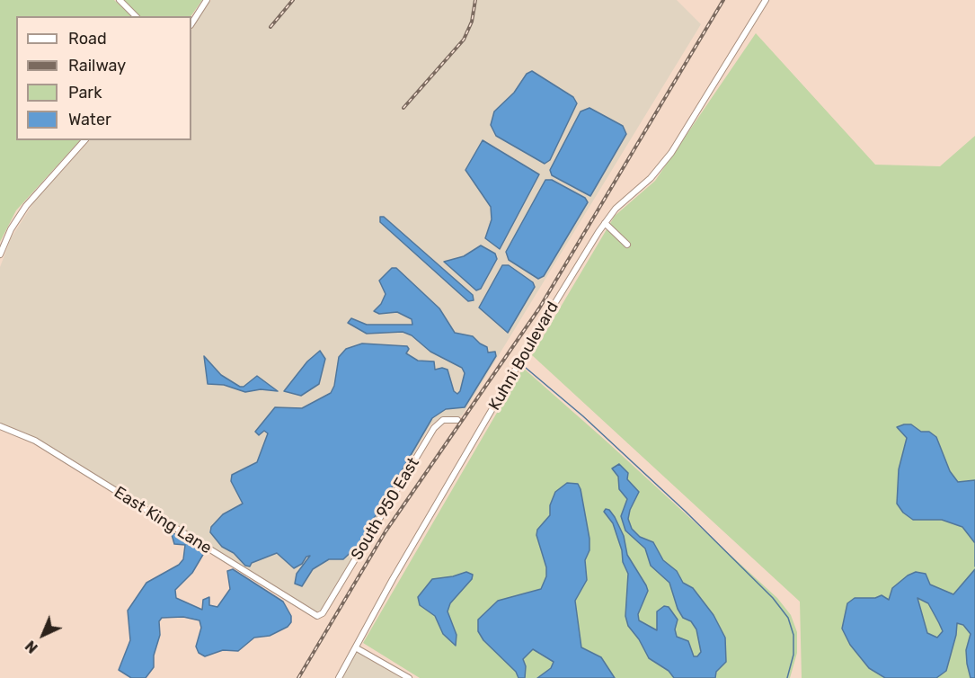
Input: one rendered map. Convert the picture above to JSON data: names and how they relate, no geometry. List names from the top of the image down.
{
  "streets": {
    "street": ["Kuhni Boulevard", "South 950 East", "East King Lane"]
  },
  "crossings": [
    ["South 950 East", "East King Lane"]
  ],
  "legend": [
    "Road",
    "Railway",
    "Park",
    "Water"
  ],
  "north": "bottom left"
}
